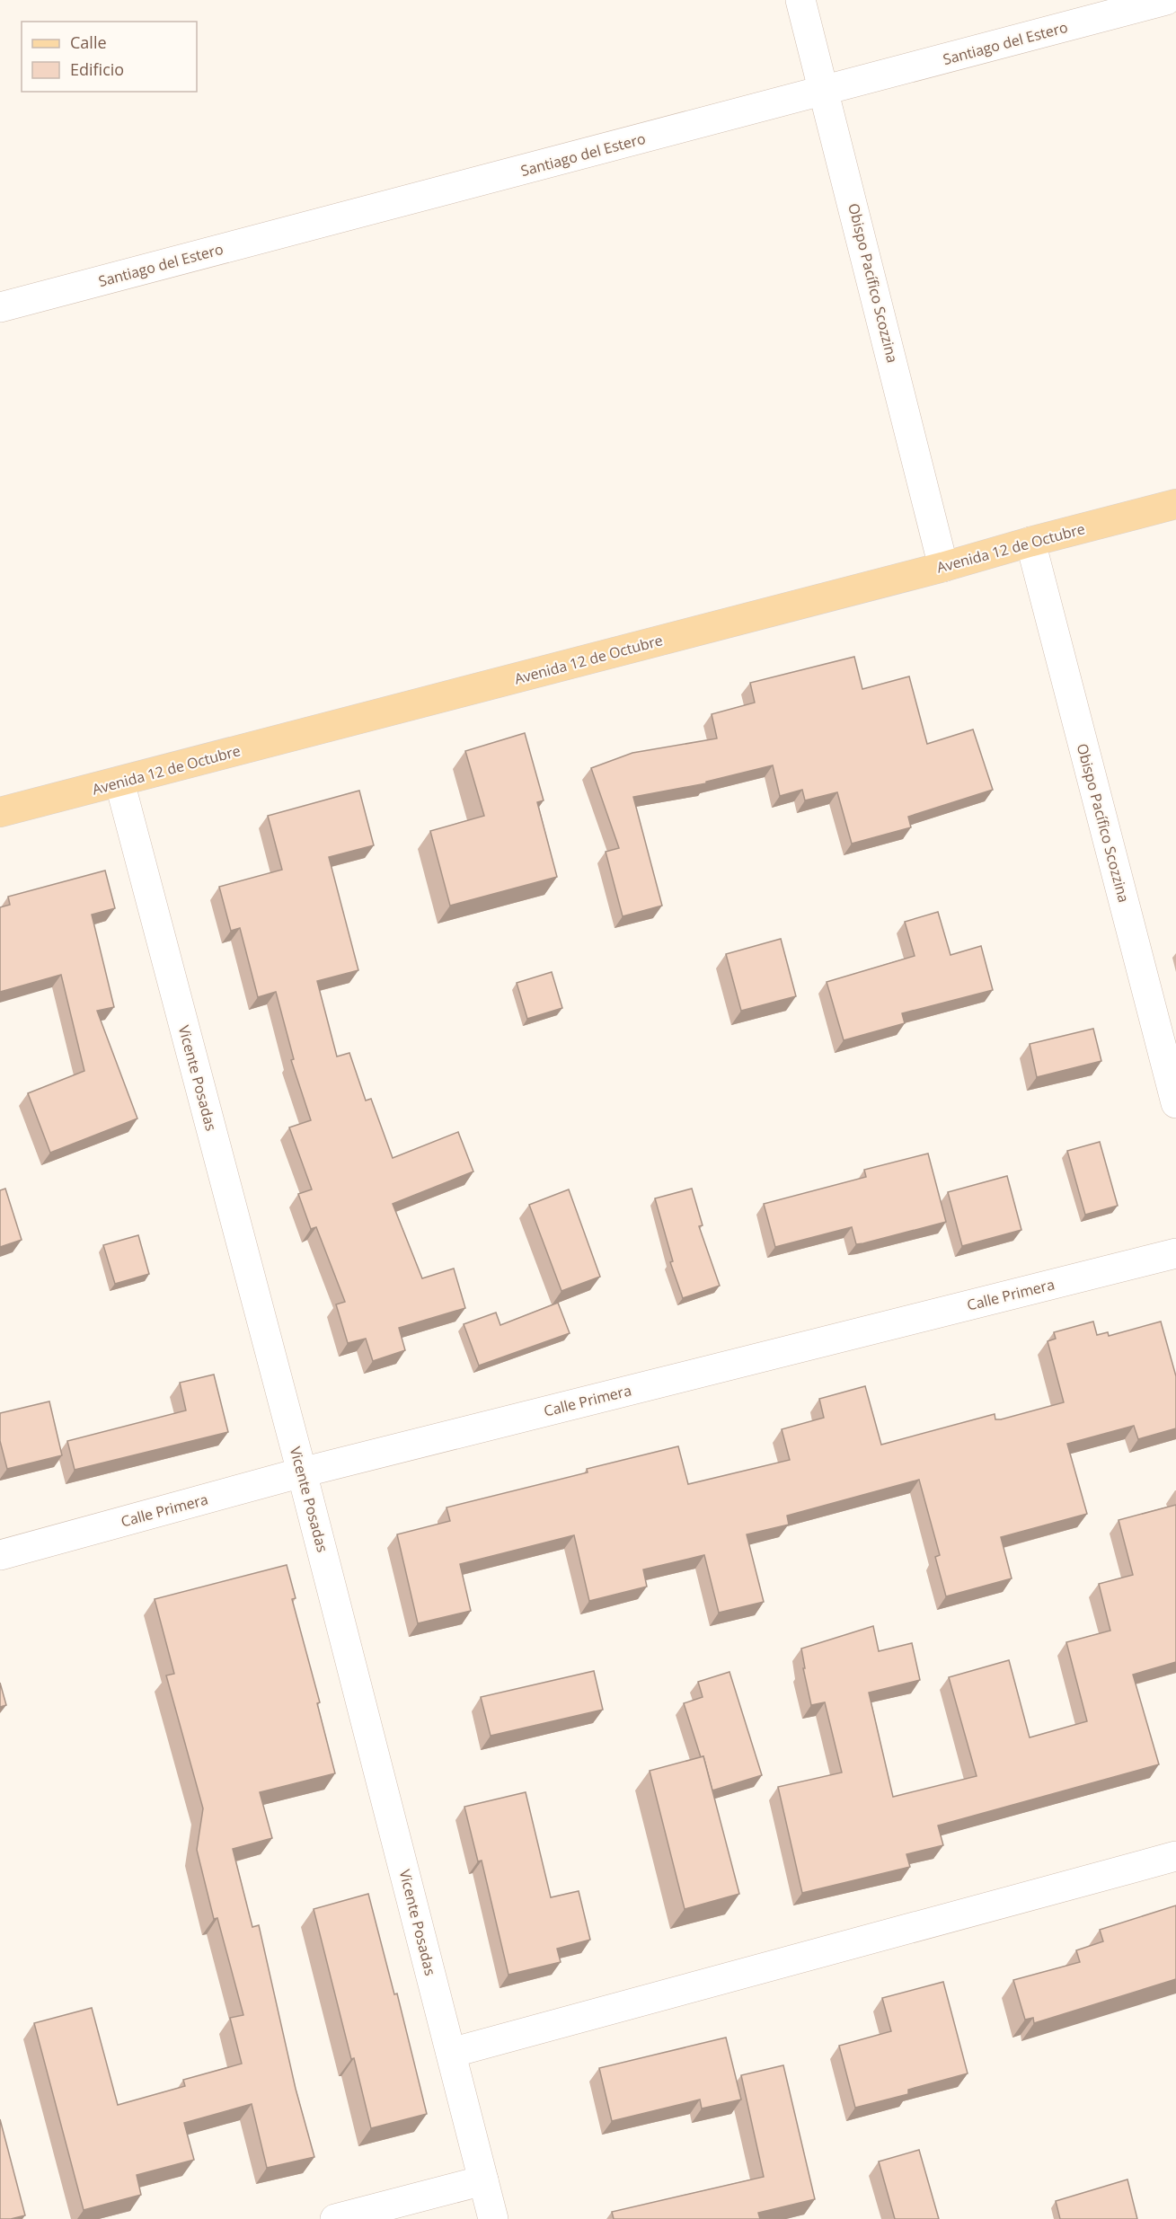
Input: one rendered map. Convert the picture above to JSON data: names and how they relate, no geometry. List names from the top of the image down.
{
  "streets": {
    "main road": ["Avenida 12 de Octubre"],
    "street": [
      "Santiago del Estero",
      "Obispo Pacífico Scozzina",
      "Vicente Posadas",
      "Calle Primera"
    ]
  },
  "crossings": [
    ["Santiago del Estero", "Obispo Pacífico Scozzina"],
    ["Obispo Pacífico Scozzina", "Avenida 12 de Octubre"],
    ["Avenida 12 de Octubre", "Vicente Posadas"],
    ["Vicente Posadas", "Calle Primera"]
  ],
  "legend": ["Calle", "Edificio"]
}
